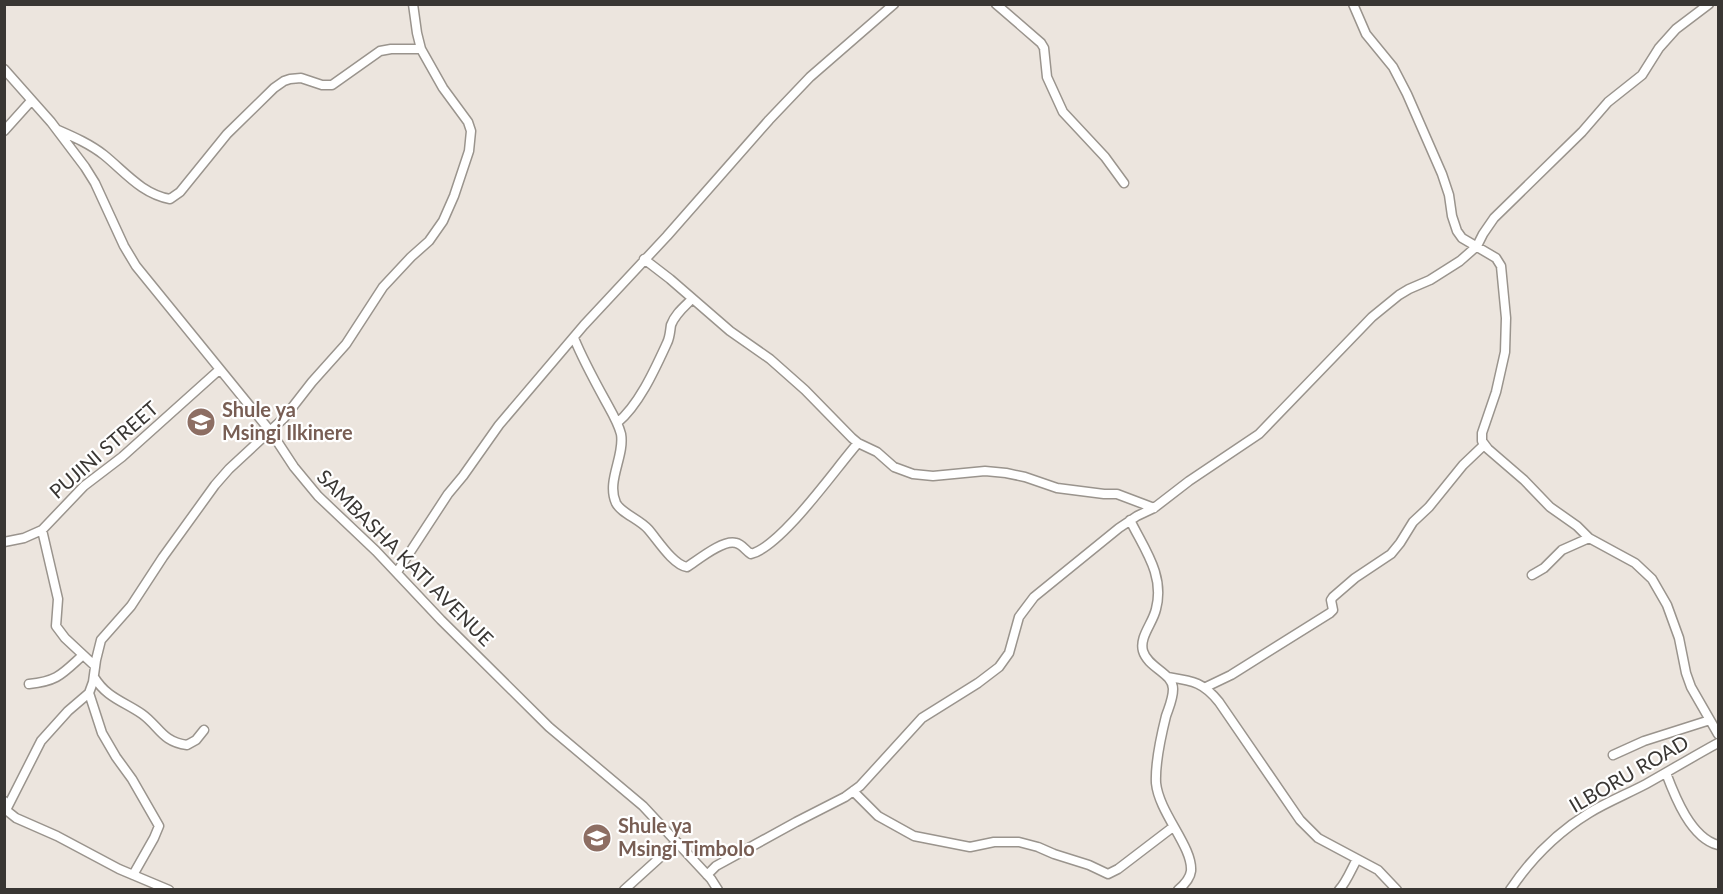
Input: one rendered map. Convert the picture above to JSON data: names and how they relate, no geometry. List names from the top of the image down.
{
  "streets": {
    "street": ["PUJINI STREET", "SAMBASHA KATI AVENUE", "ILBORU ROAD"]
  },
  "crossings": [
    ["PUJINI STREET", "SAMBASHA KATI AVENUE"]
  ],
  "places": {
    "school or university": ["Shule ya Msingi Ilkinere", "Shule ya Msingi Timbolo"]
  }
}
